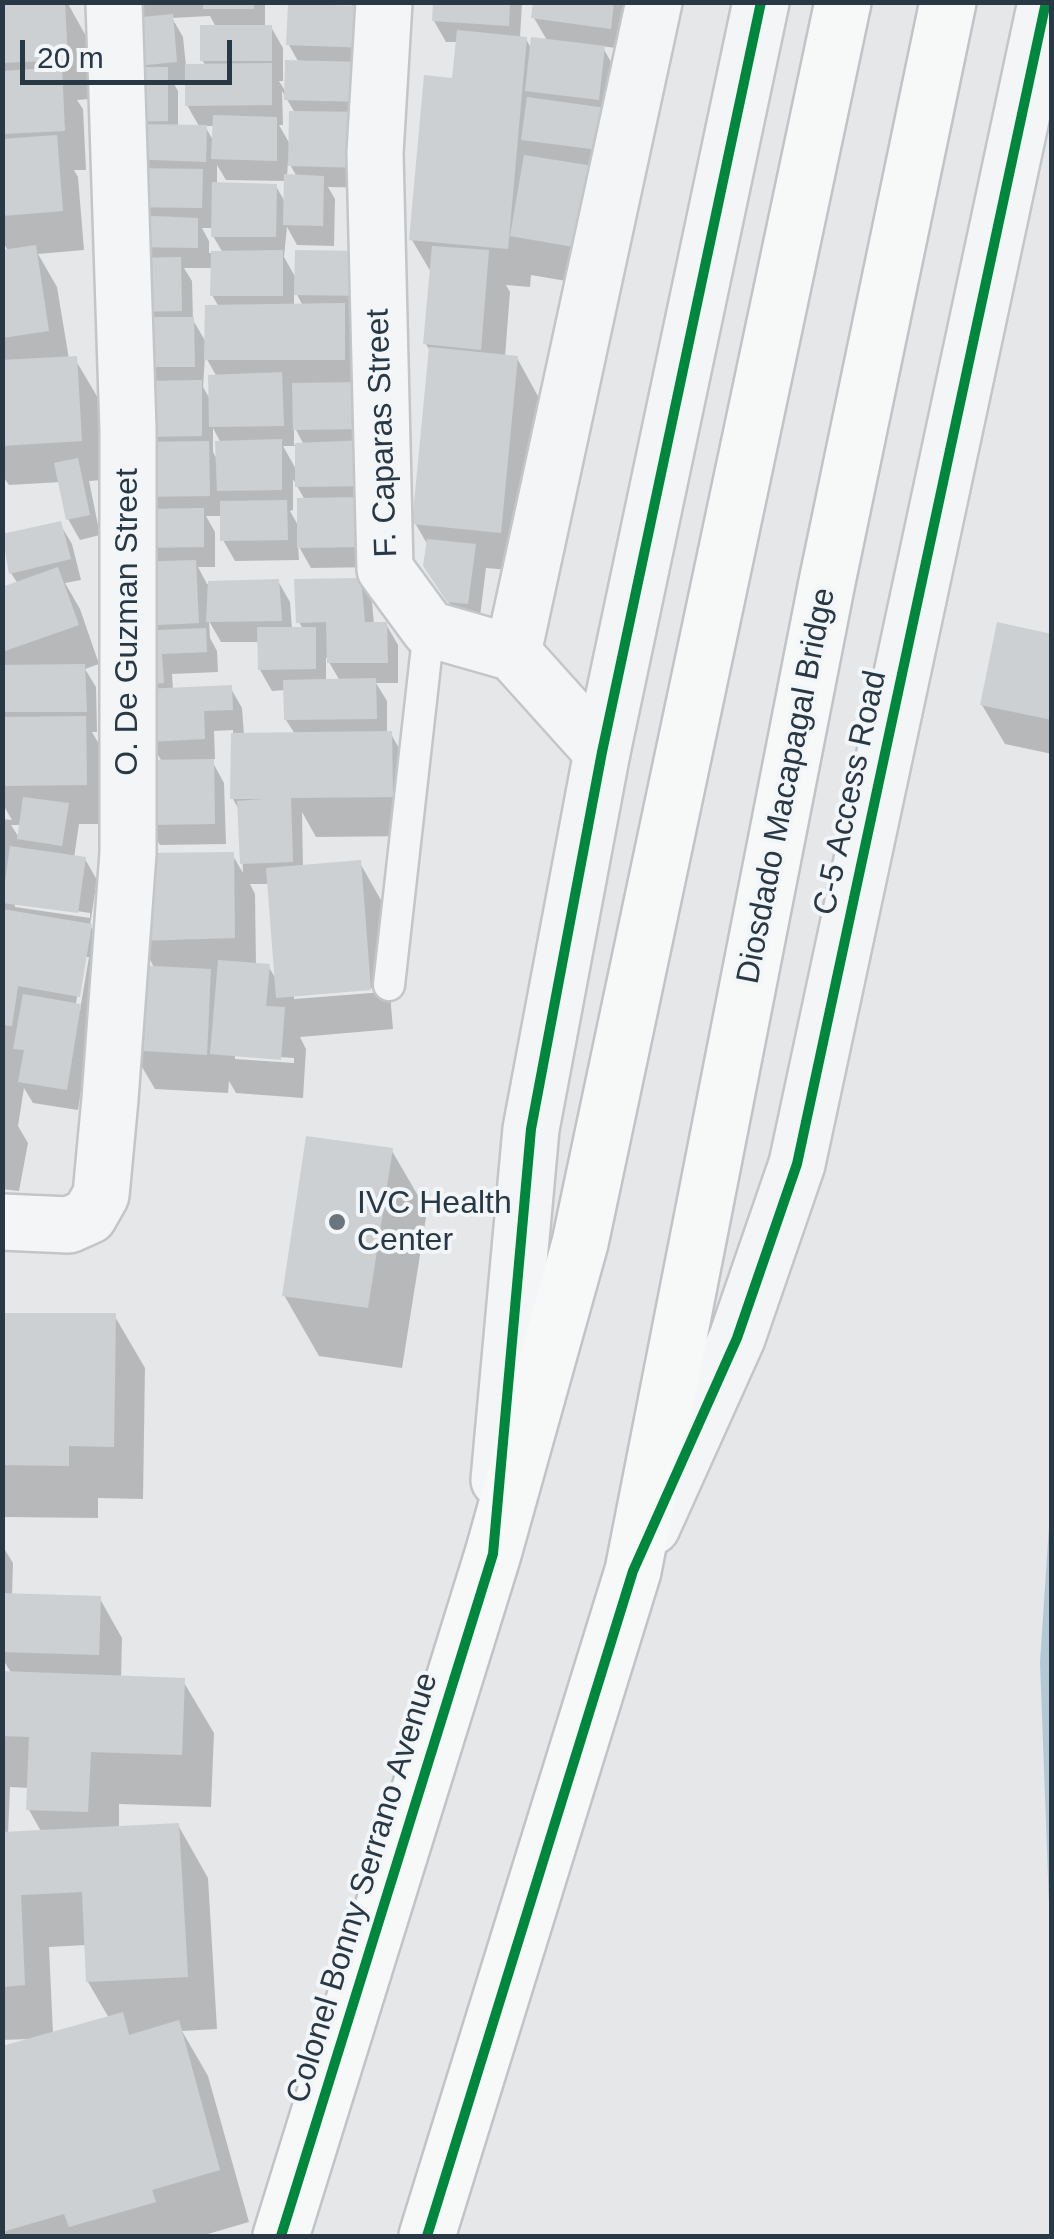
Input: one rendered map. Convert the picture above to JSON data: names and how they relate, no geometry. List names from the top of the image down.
{
  "streets": {
    "main road": ["Diosdado Macapagal Bridge", "Colonel Bonny Serrano Avenue"],
    "street": ["F. Caparas Street", "O. De Guzman Street", "C-5 Access Road"]
  },
  "crossings": [
    ["Diosdado Macapagal Bridge", "C-5 Access Road"]
  ],
  "places": ["IVC Health Center"],
  "scale_bar": "20 m"
}
